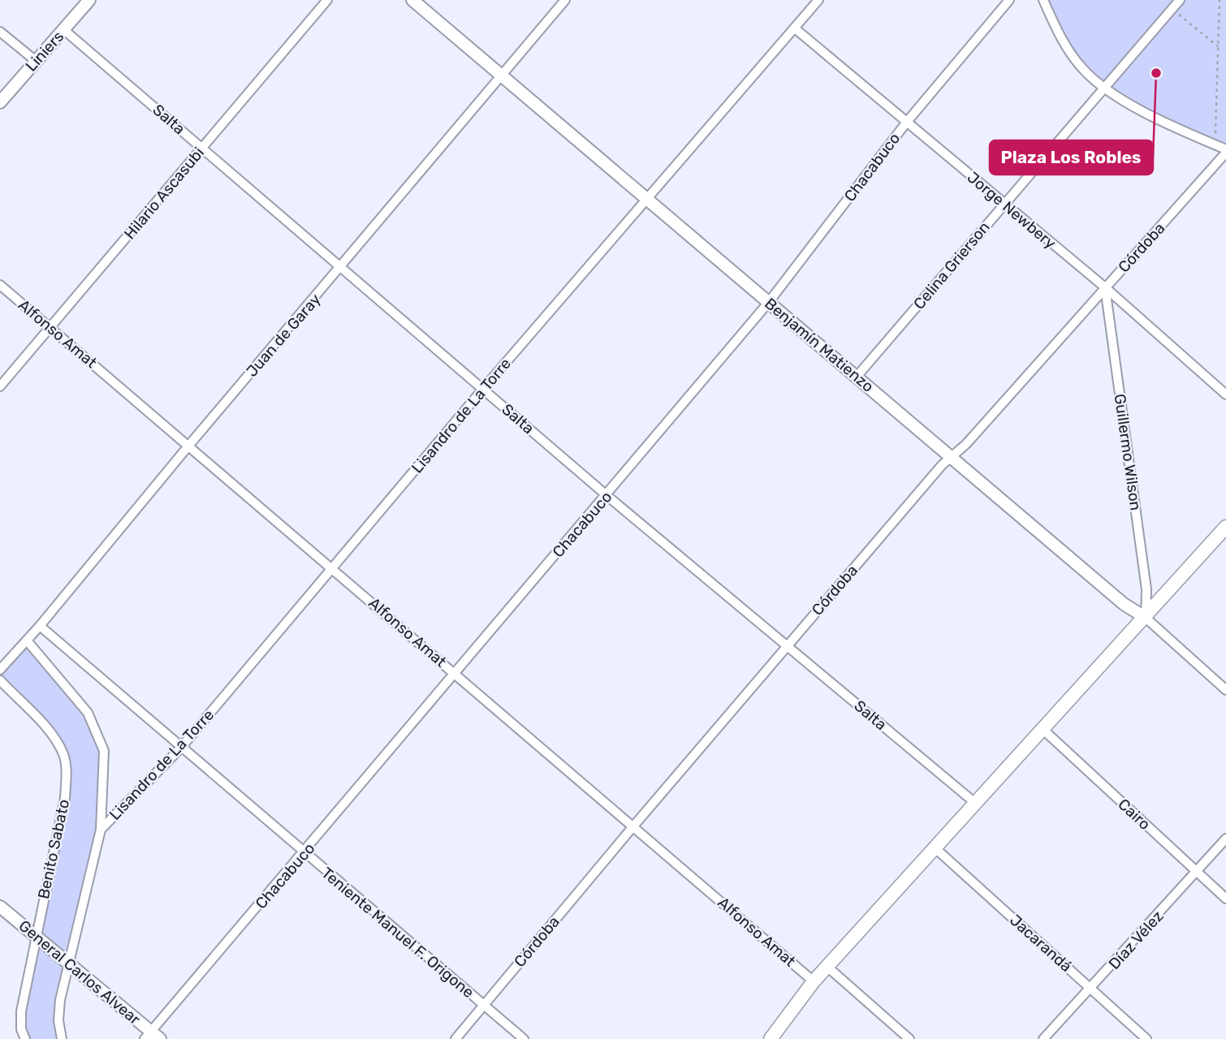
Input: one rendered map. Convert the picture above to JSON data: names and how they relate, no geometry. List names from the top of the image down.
{
  "streets": {
    "street": [
      "Liniers",
      "Salta",
      "Chacabuco",
      "Hilario Ascasubi",
      "Jorge Newbery",
      "Córdoba",
      "Celina Grierson",
      "Alfonso Amat",
      "Juan de Garay",
      "Benjamín Matienzo",
      "Lisandro de La Torre",
      "Guillermo Wilson",
      "Cairo",
      "Benito Sabato",
      "Teniente Manuel F. Origone",
      "Díaz Vélez",
      "Jacarandá",
      "General Carlos Alvear"
    ]
  },
  "crossings": [
    ["Liniers", "Salta"],
    ["Salta", "Chacabuco"],
    ["Salta", "Hilario Ascasubi"],
    ["Salta", "Córdoba"],
    ["Salta", "Juan de Garay"],
    ["Salta", "Lisandro de La Torre"],
    ["Chacabuco", "Jorge Newbery"],
    ["Chacabuco", "Alfonso Amat"],
    ["Chacabuco", "Benjamín Matienzo"],
    ["Chacabuco", "Teniente Manuel F. Origone"],
    ["Chacabuco", "General Carlos Alvear"],
    ["Hilario Ascasubi", "Alfonso Amat"],
    ["Jorge Newbery", "Córdoba"],
    ["Jorge Newbery", "Celina Grierson"],
    ["Jorge Newbery", "Lisandro de La Torre"],
    ["Jorge Newbery", "Guillermo Wilson"],
    ["Córdoba", "Alfonso Amat"],
    ["Córdoba", "Benjamín Matienzo"],
    ["Córdoba", "Guillermo Wilson"],
    ["Córdoba", "Teniente Manuel F. Origone"],
    ["Celina Grierson", "Benjamín Matienzo"],
    ["Alfonso Amat", "Juan de Garay"],
    ["Alfonso Amat", "Lisandro de La Torre"],
    ["Juan de Garay", "Benjamín Matienzo"],
    ["Juan de Garay", "Teniente Manuel F. Origone"],
    ["Benjamín Matienzo", "Lisandro de La Torre"],
    ["Benjamín Matienzo", "Guillermo Wilson"],
    ["Lisandro de La Torre", "Teniente Manuel F. Origone"],
    ["Cairo", "Díaz Vélez"],
    ["Benito Sabato", "General Carlos Alvear"],
    ["Díaz Vélez", "Jacarandá"]
  ],
  "places": ["Plaza Los Robles"]
}
